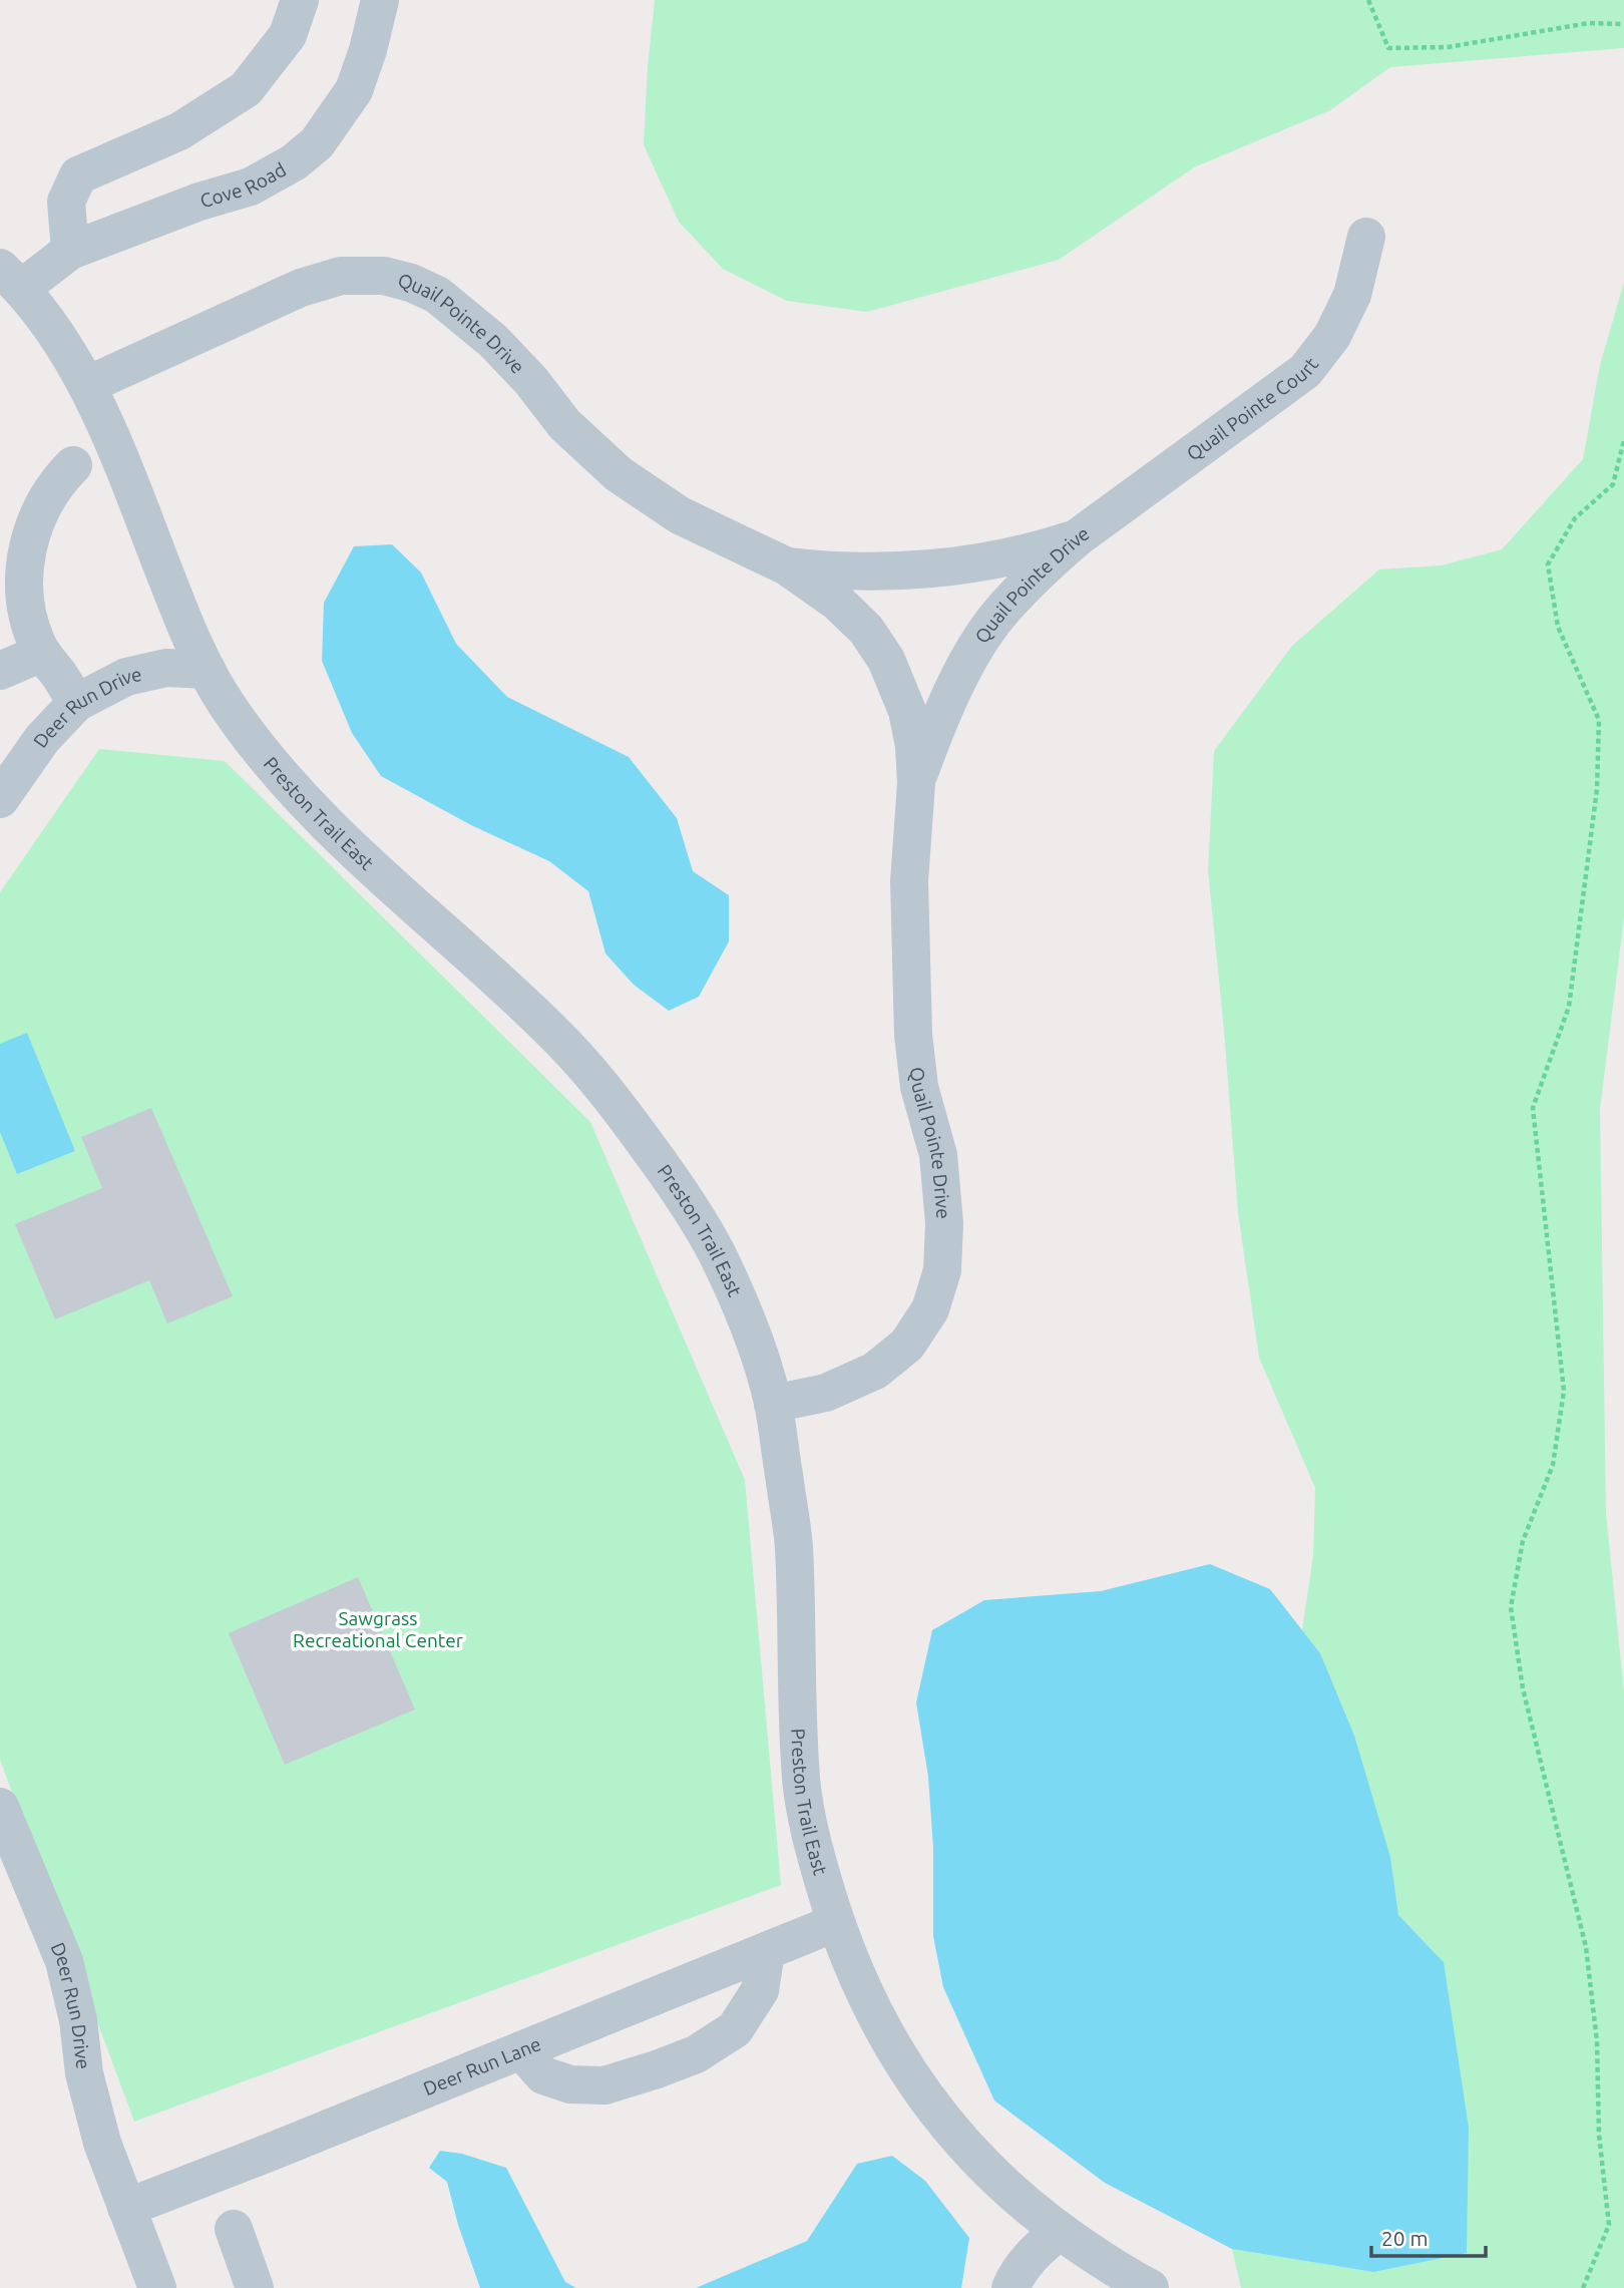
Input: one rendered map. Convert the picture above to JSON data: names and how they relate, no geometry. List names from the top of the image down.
{
  "streets": {
    "street": [
      "Cove Road",
      "Quail Pointe Drive",
      "Quail Pointe Court",
      "Deer Run Drive",
      "Preston Trail East",
      "Deer Run Lane"
    ]
  },
  "crossings": [
    ["Cove Road", "Preston Trail East"],
    ["Quail Pointe Drive", "Quail Pointe Court"],
    ["Quail Pointe Drive", "Preston Trail East"],
    ["Deer Run Drive", "Preston Trail East"],
    ["Deer Run Drive", "Deer Run Lane"],
    ["Preston Trail East", "Deer Run Lane"]
  ],
  "parks": ["Sawgrass Recreational Center"],
  "scale_bar": "20 m"
}
